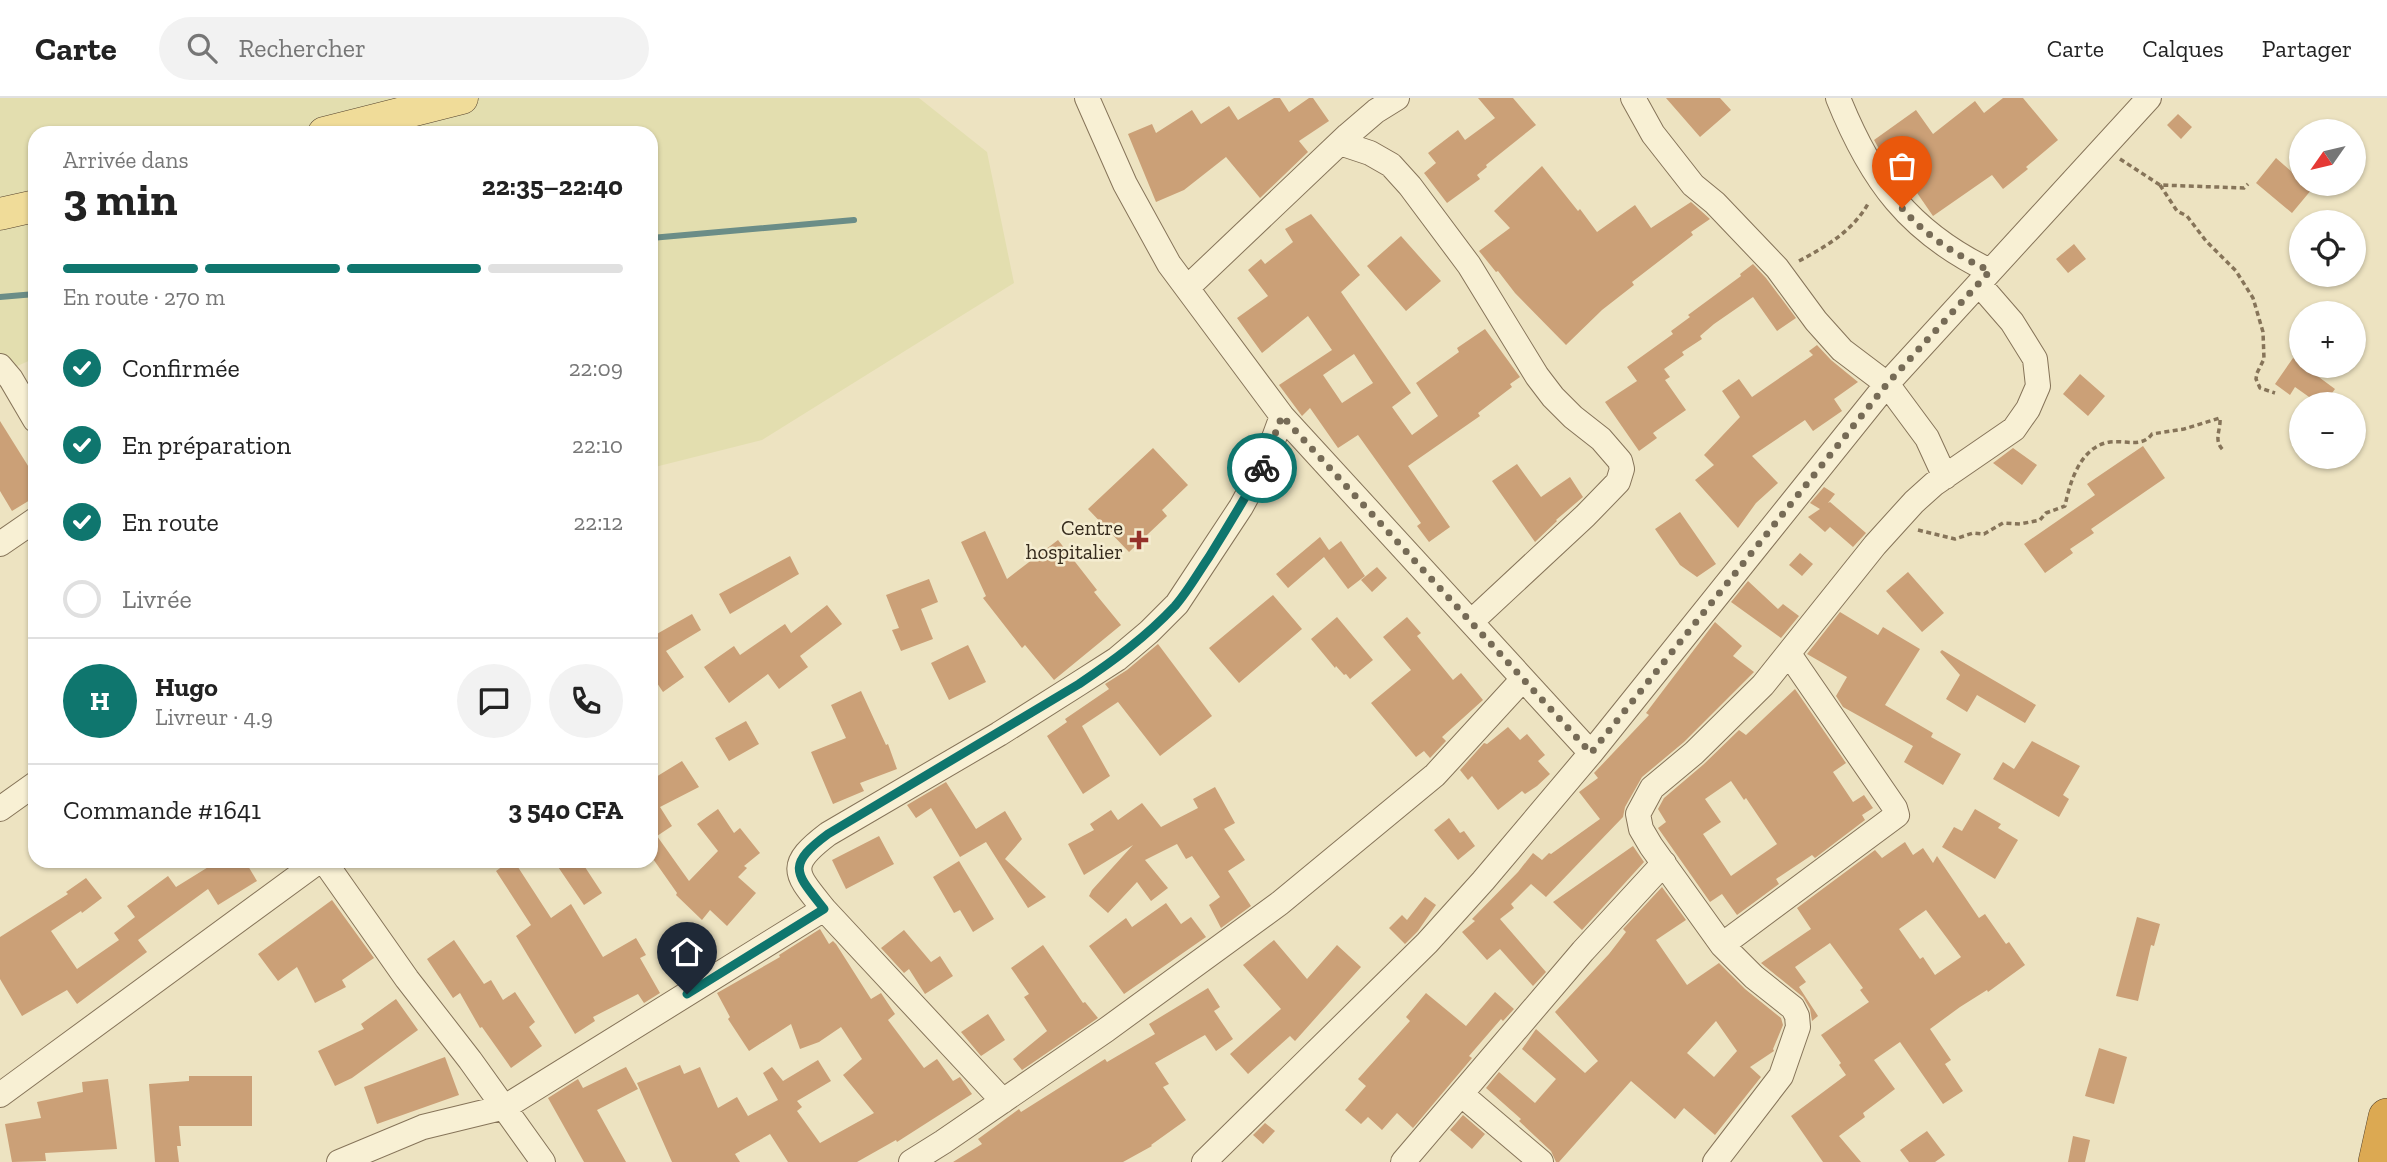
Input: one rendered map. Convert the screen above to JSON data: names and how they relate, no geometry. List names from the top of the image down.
{
  "places": {
    "health": ["Centre hospitalier"]
  },
  "north": "bottom left",
  "page": {
    "header": "Carte",
    "search": "Rechercher",
    "nav": ["Carte", "Calques", "Partager"],
    "map_buttons": ["+", "−"],
    "heading": ["3 min", "Arrivée dans", "22:35–22:40"],
    "panel": [
      "Hugo",
      "Livreur · 4.9",
      "Commande #1641",
      "3 540 CFA"
    ],
    "bar": "En route · 270 m",
    "list": [
      ["Confirmée", "22:09"],
      ["En préparation", "22:10"],
      ["En route", "22:12"],
      "Livrée"
    ],
    "round": "H"
  }
}
